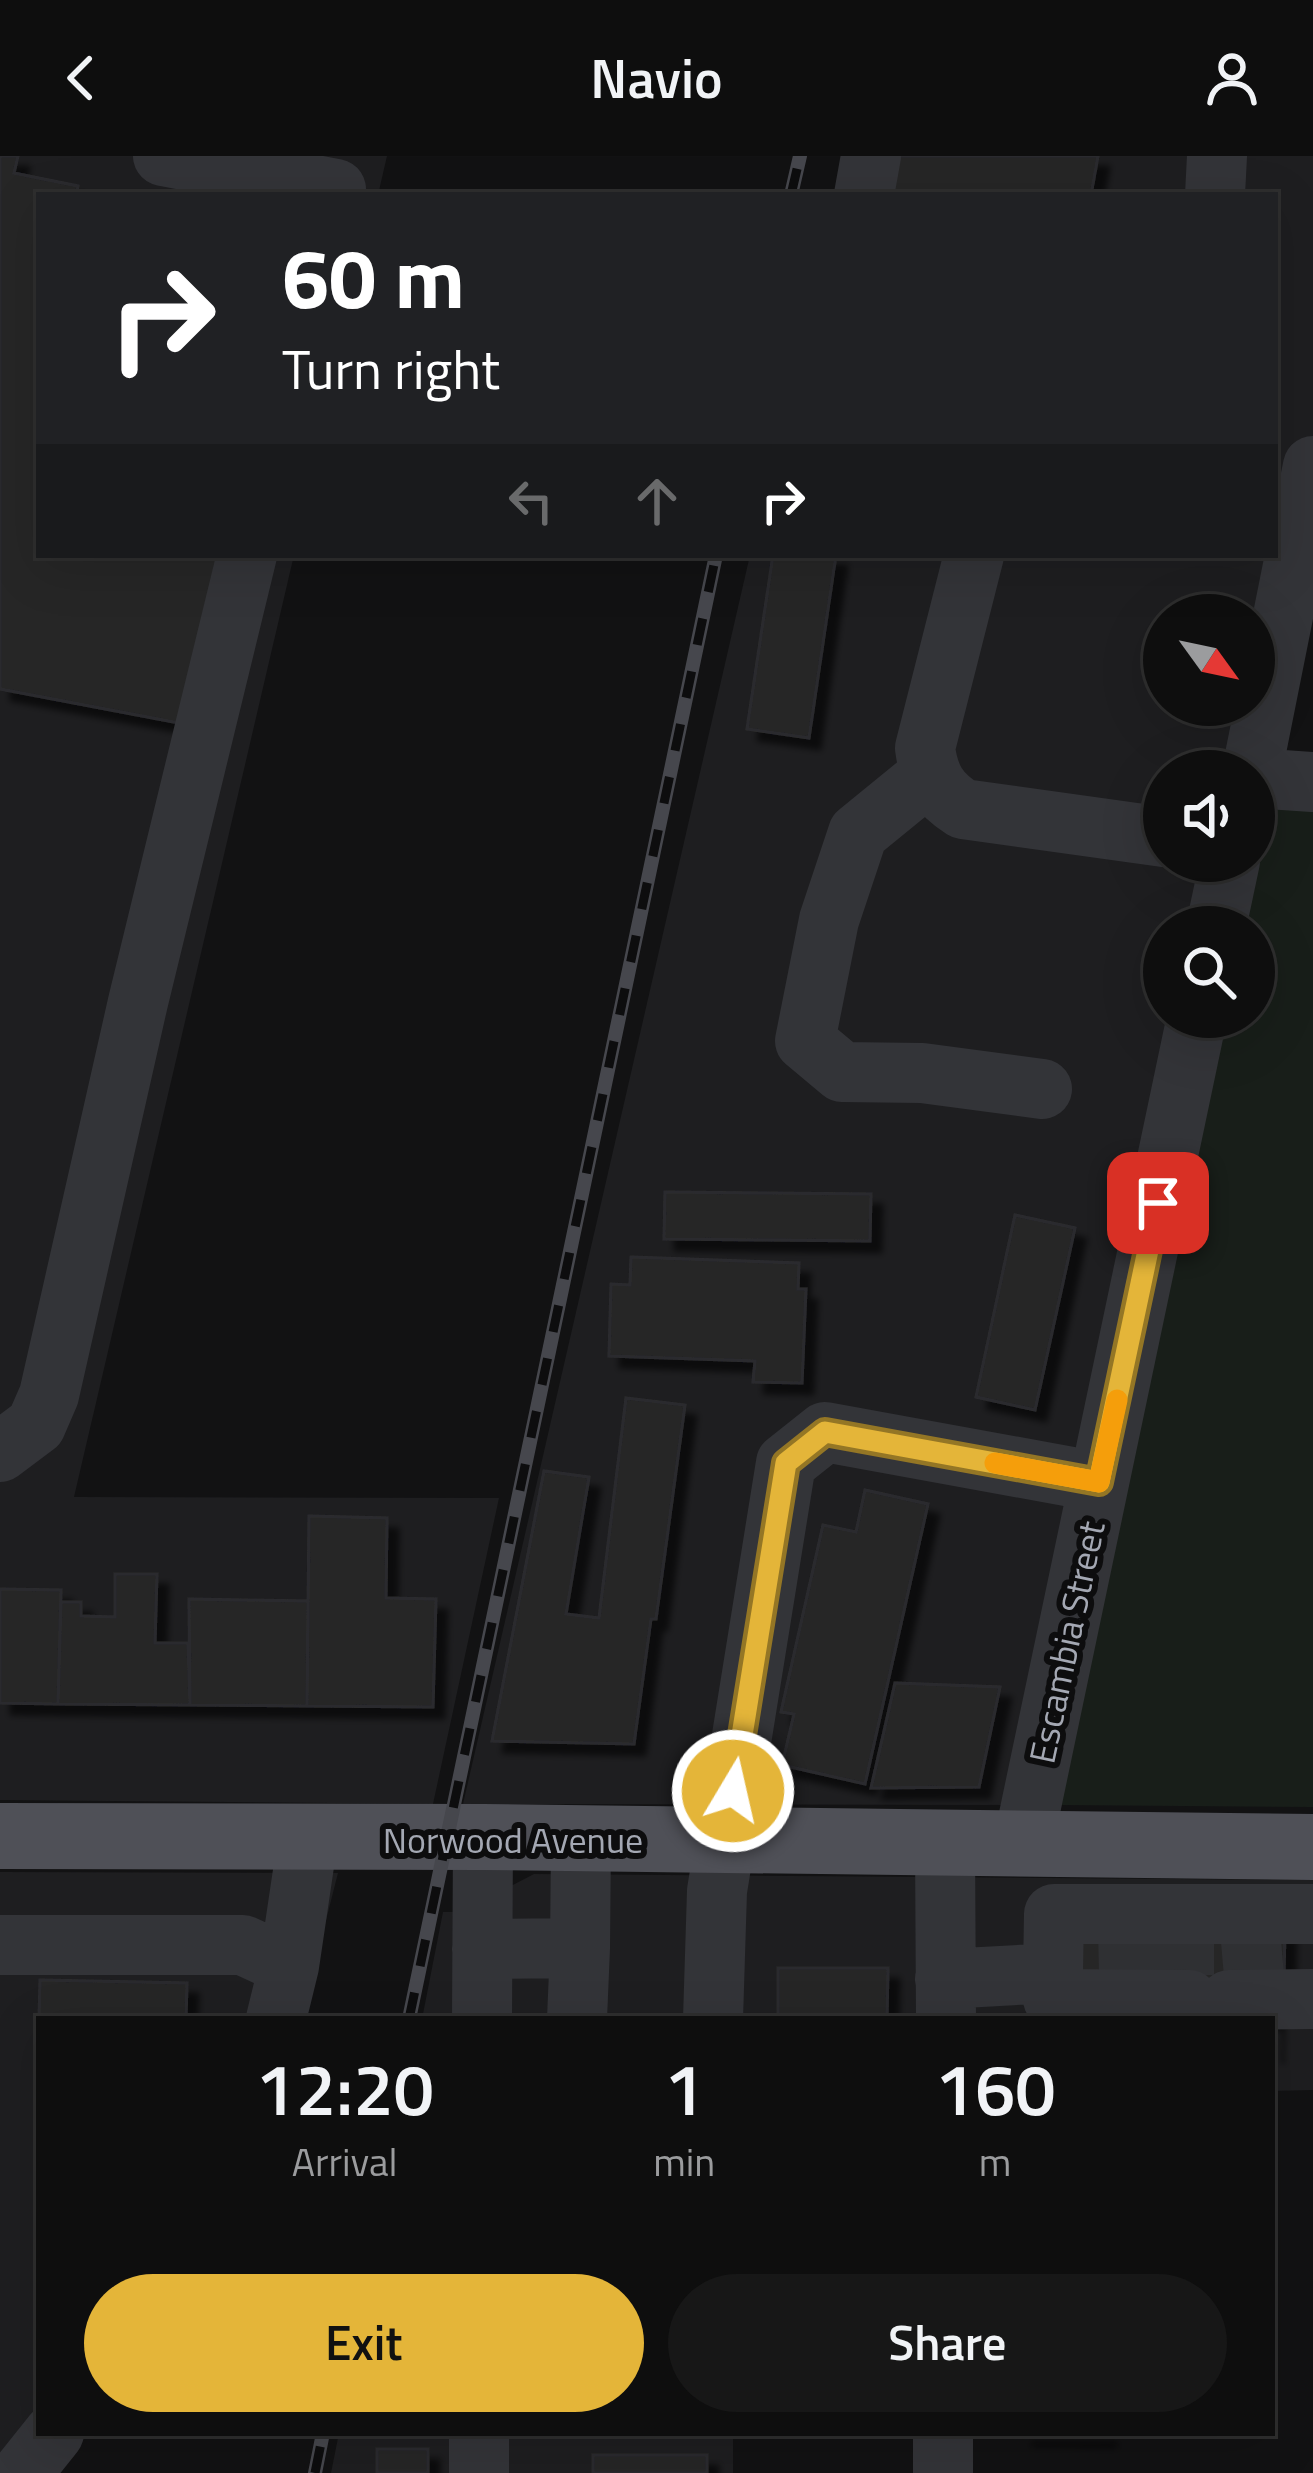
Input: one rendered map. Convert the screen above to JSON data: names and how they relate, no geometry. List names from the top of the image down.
{
  "streets": {
    "main road": ["Norwood Avenue"],
    "street": ["Escambia Street"]
  },
  "crossings": [
    ["Escambia Street", "Norwood Avenue"]
  ],
  "north": "bottom right",
  "page": {
    "header": "Navio",
    "turn": ["60 m", "Turn right"],
    "eta": [
      "12:20",
      "Arrival",
      "1",
      "min",
      "160",
      "m"
    ],
    "buttons": ["Exit", "Share"]
  }
}
